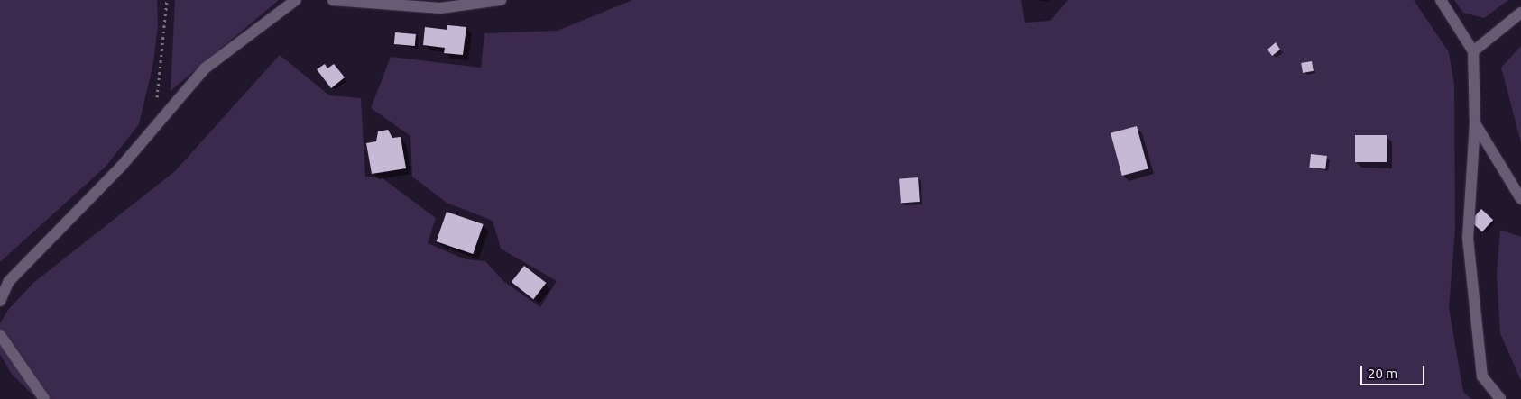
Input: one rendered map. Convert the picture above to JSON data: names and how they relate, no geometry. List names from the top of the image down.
{
  "scale_bar": "20 m"
}
